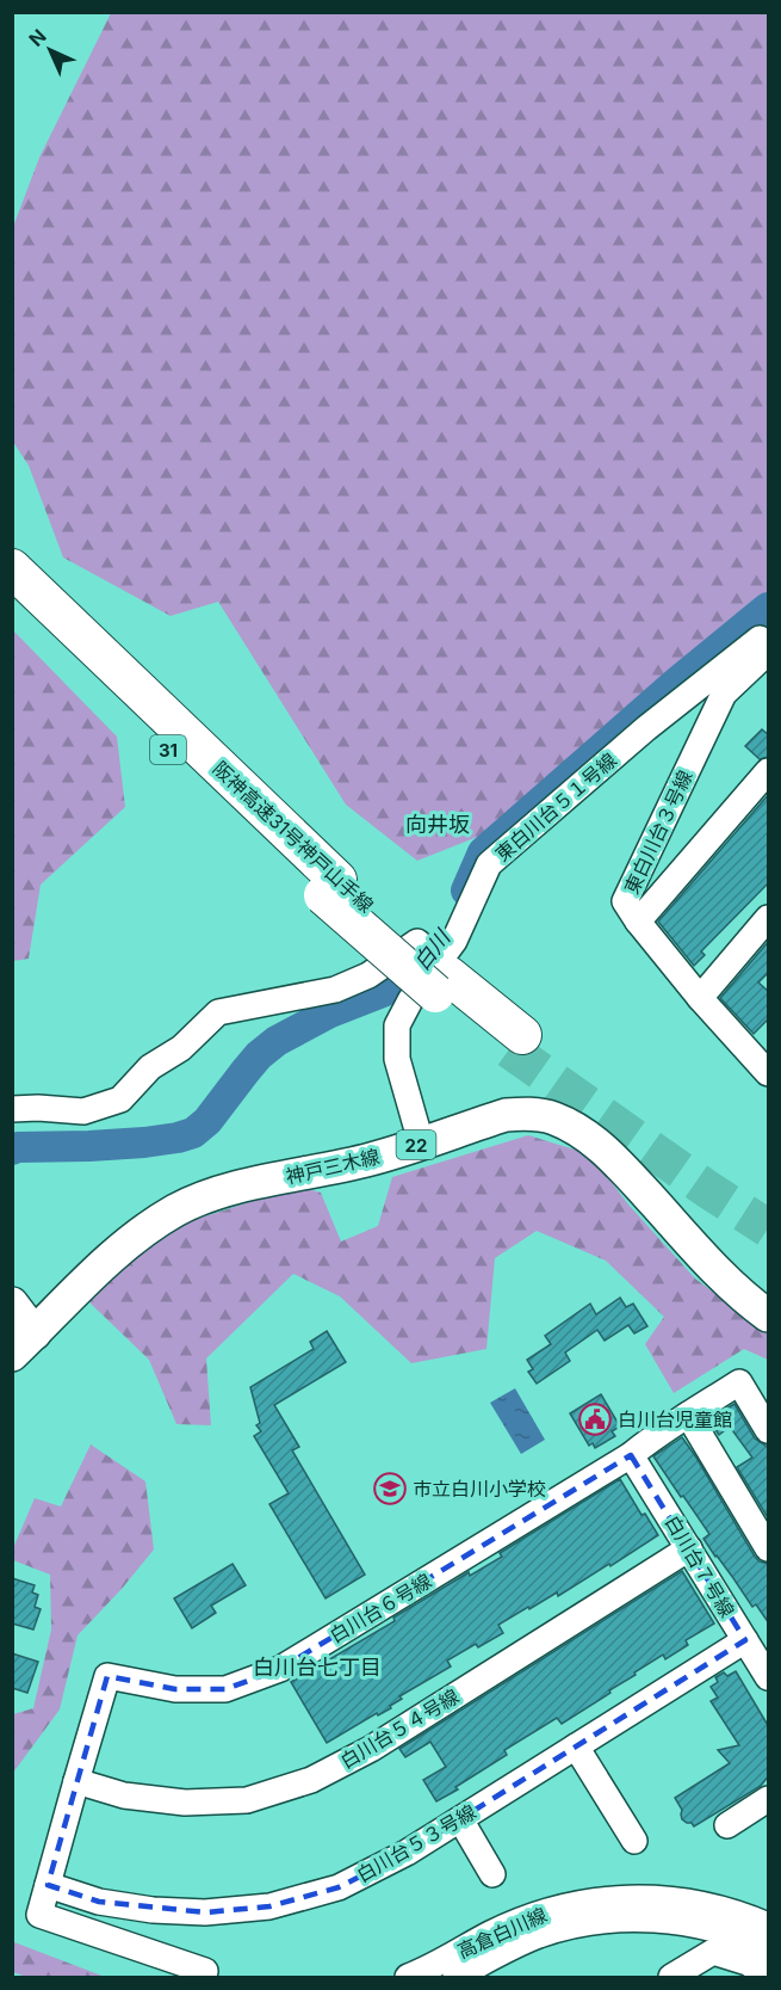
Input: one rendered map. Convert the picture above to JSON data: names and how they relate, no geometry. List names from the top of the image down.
{
  "streets": {
    "highway": ["31", "阪神高速31号神戸山手線"],
    "main road": ["22", "神戸三木線"],
    "street": [
      "東白川台５１号線",
      "東白川台３号線",
      "白川台７号線",
      "白川台６号線",
      "白川台５４号線",
      "白川台５３号線",
      "高倉白川線"
    ]
  },
  "crossings": [
    ["東白川台５１号線", "東白川台３号線"],
    ["東白川台５１号線", "阪神高速31号神戸山手線"],
    ["白川台７号線", "白川台６号線"],
    ["白川台７号線", "白川台５４号線"],
    ["白川台７号線", "白川台５３号線"],
    ["白川台６号線", "白川台５４号線"],
    ["白川台６号線", "白川台５３号線"]
  ],
  "districts": ["向井坂", "白川台七丁目"],
  "water": ["白川"],
  "places": {
    "public building": ["白川台児童館"],
    "school or university": ["市立白川小学校"]
  },
  "north": "top left"
}
